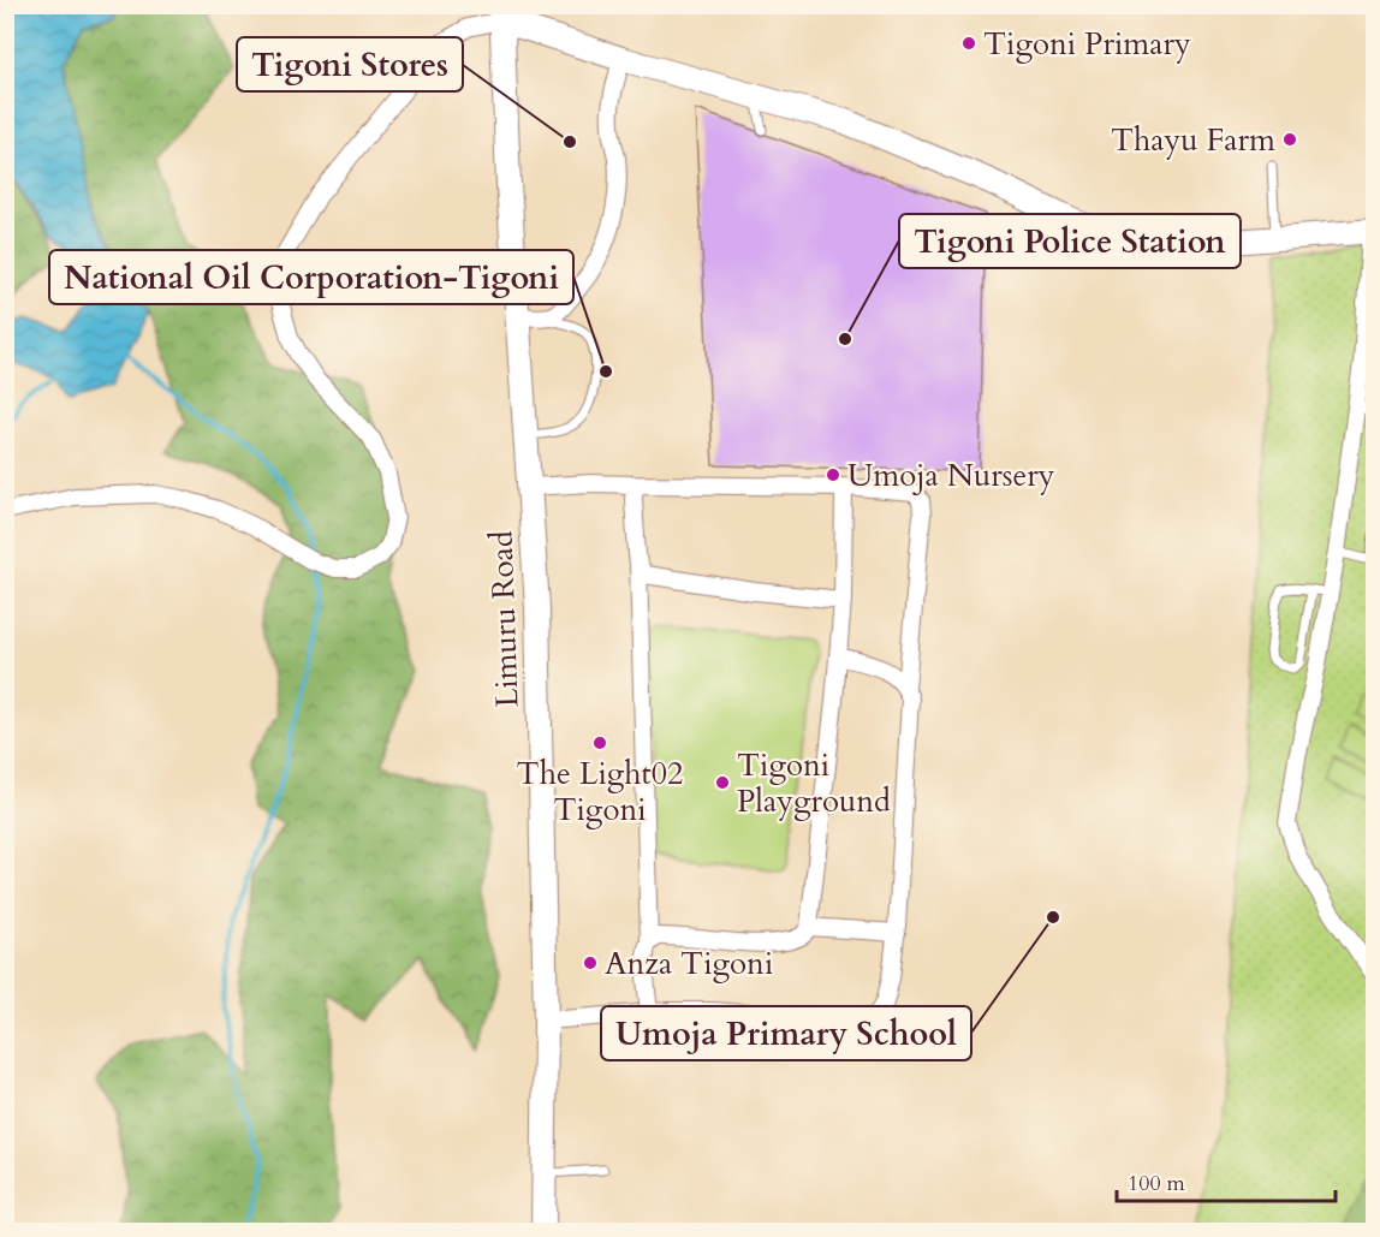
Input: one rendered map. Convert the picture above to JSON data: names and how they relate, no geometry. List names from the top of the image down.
{
  "streets": {
    "main road": ["Limuru Road"]
  },
  "places": [
    "Tigoni Primary",
    "Thayu Farm",
    "Tigoni Stores",
    "Tigoni Police Station",
    "National Oil Corporation-Tigoni",
    "Umoja Nursery",
    "The Light02 Tigoni",
    "Tigoni Playground",
    "Umoja Primary School",
    "Anza Tigoni"
  ],
  "scale_bar": "100 m"
}
